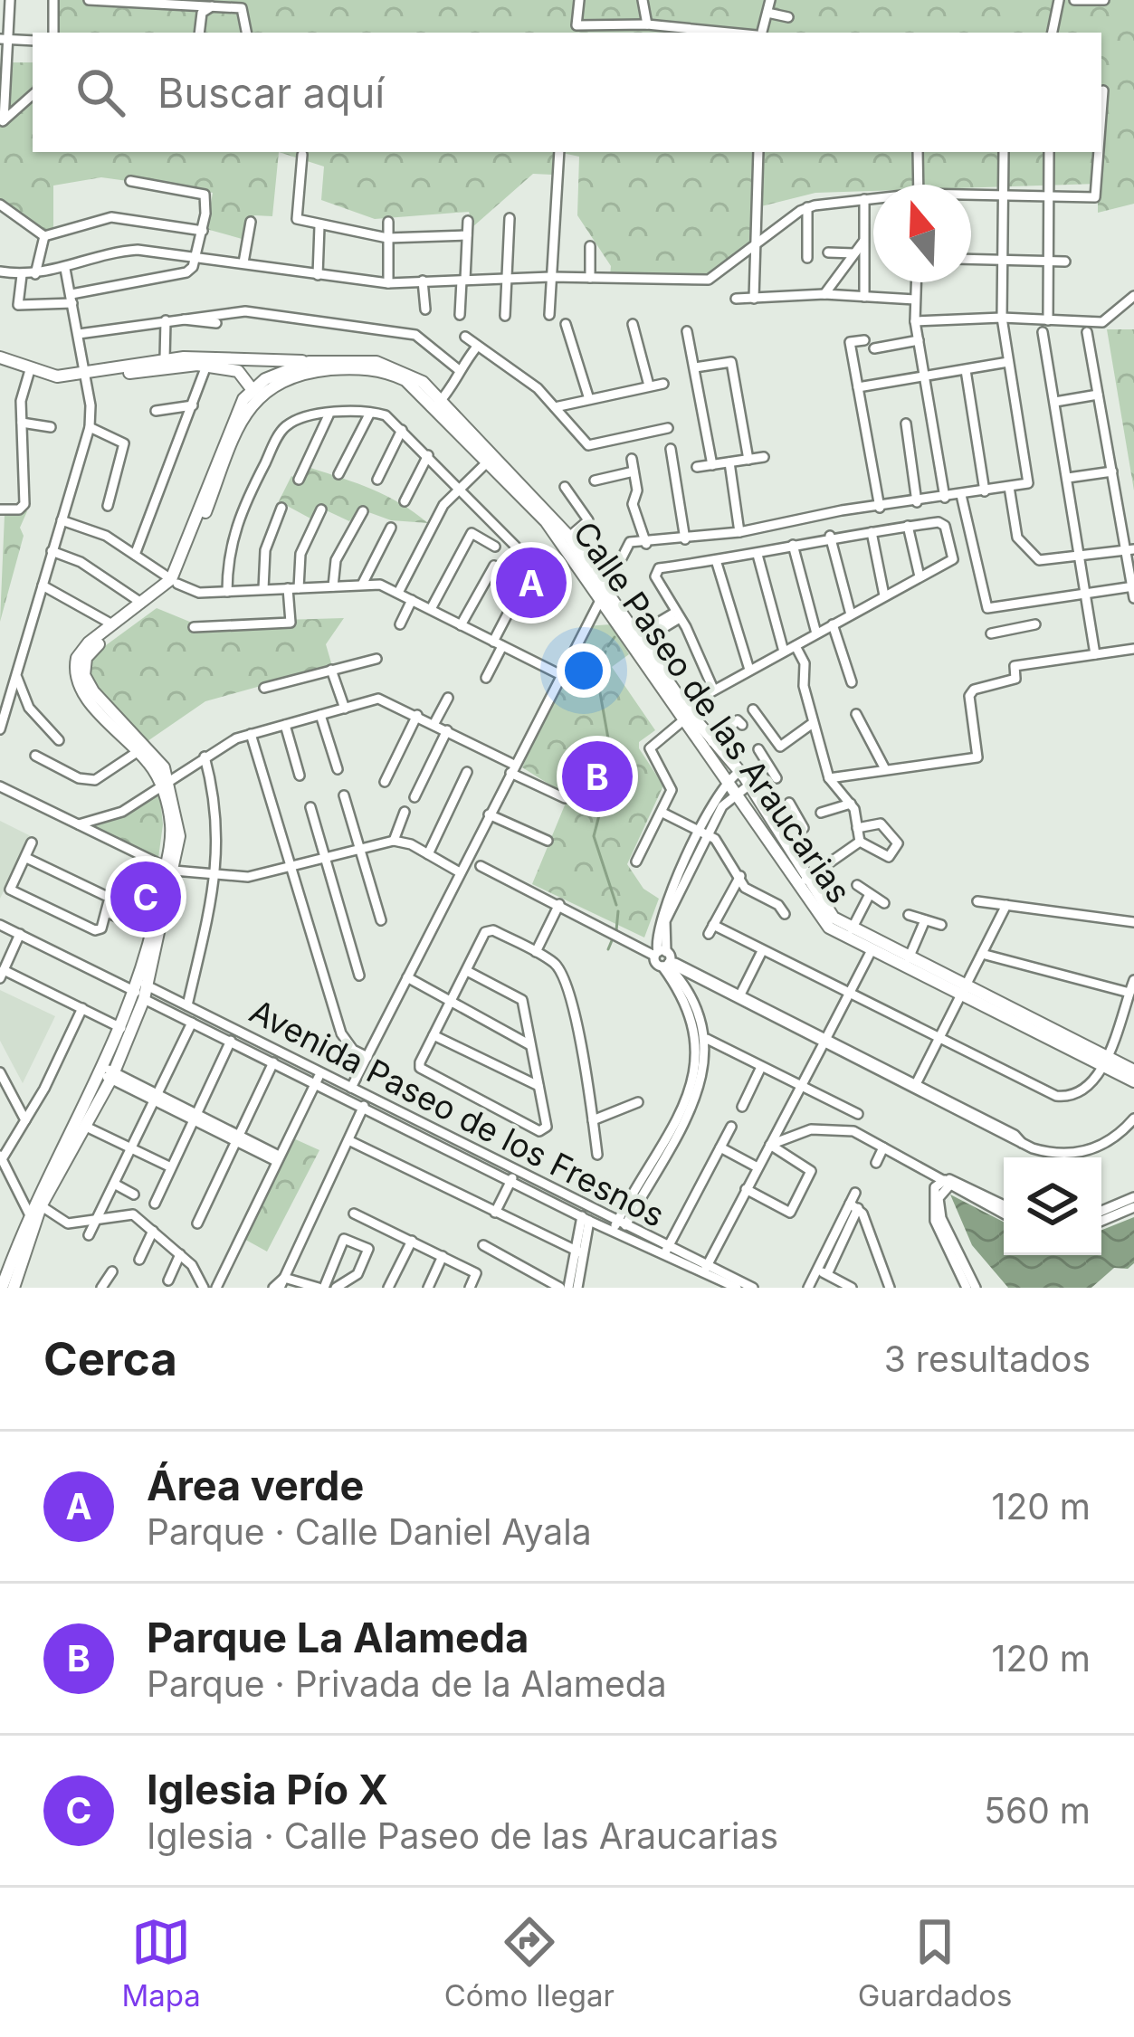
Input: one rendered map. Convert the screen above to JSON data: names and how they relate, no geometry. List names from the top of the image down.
{
  "streets": {
    "main road": ["Calle Paseo de las Araucarias"],
    "street": ["Avenida Paseo de los Fresnos"]
  },
  "crossings": [
    ["Calle Paseo de las Araucarias", "Avenida Paseo de los Fresnos"]
  ],
  "north": "top",
  "page": {
    "search": "Buscar aquí",
    "pins": ["A", "B", "C"],
    "heading": ["Cerca", "3 resultados"],
    "list": [
      {
        "mark": "A",
        "name": "Área verde",
        "note": "Parque · Calle Daniel Ayala",
        "value": "120 m"
      },
      {
        "mark": "B",
        "name": "Parque La Alameda",
        "note": "Parque · Privada de la Alameda",
        "value": "120 m"
      },
      {
        "mark": "C",
        "name": "Iglesia Pío X",
        "note": "Iglesia · Calle Paseo de las Araucarias",
        "value": "560 m"
      }
    ],
    "nav": ["Mapa", "Cómo llegar", "Guardados"]
  }
}
